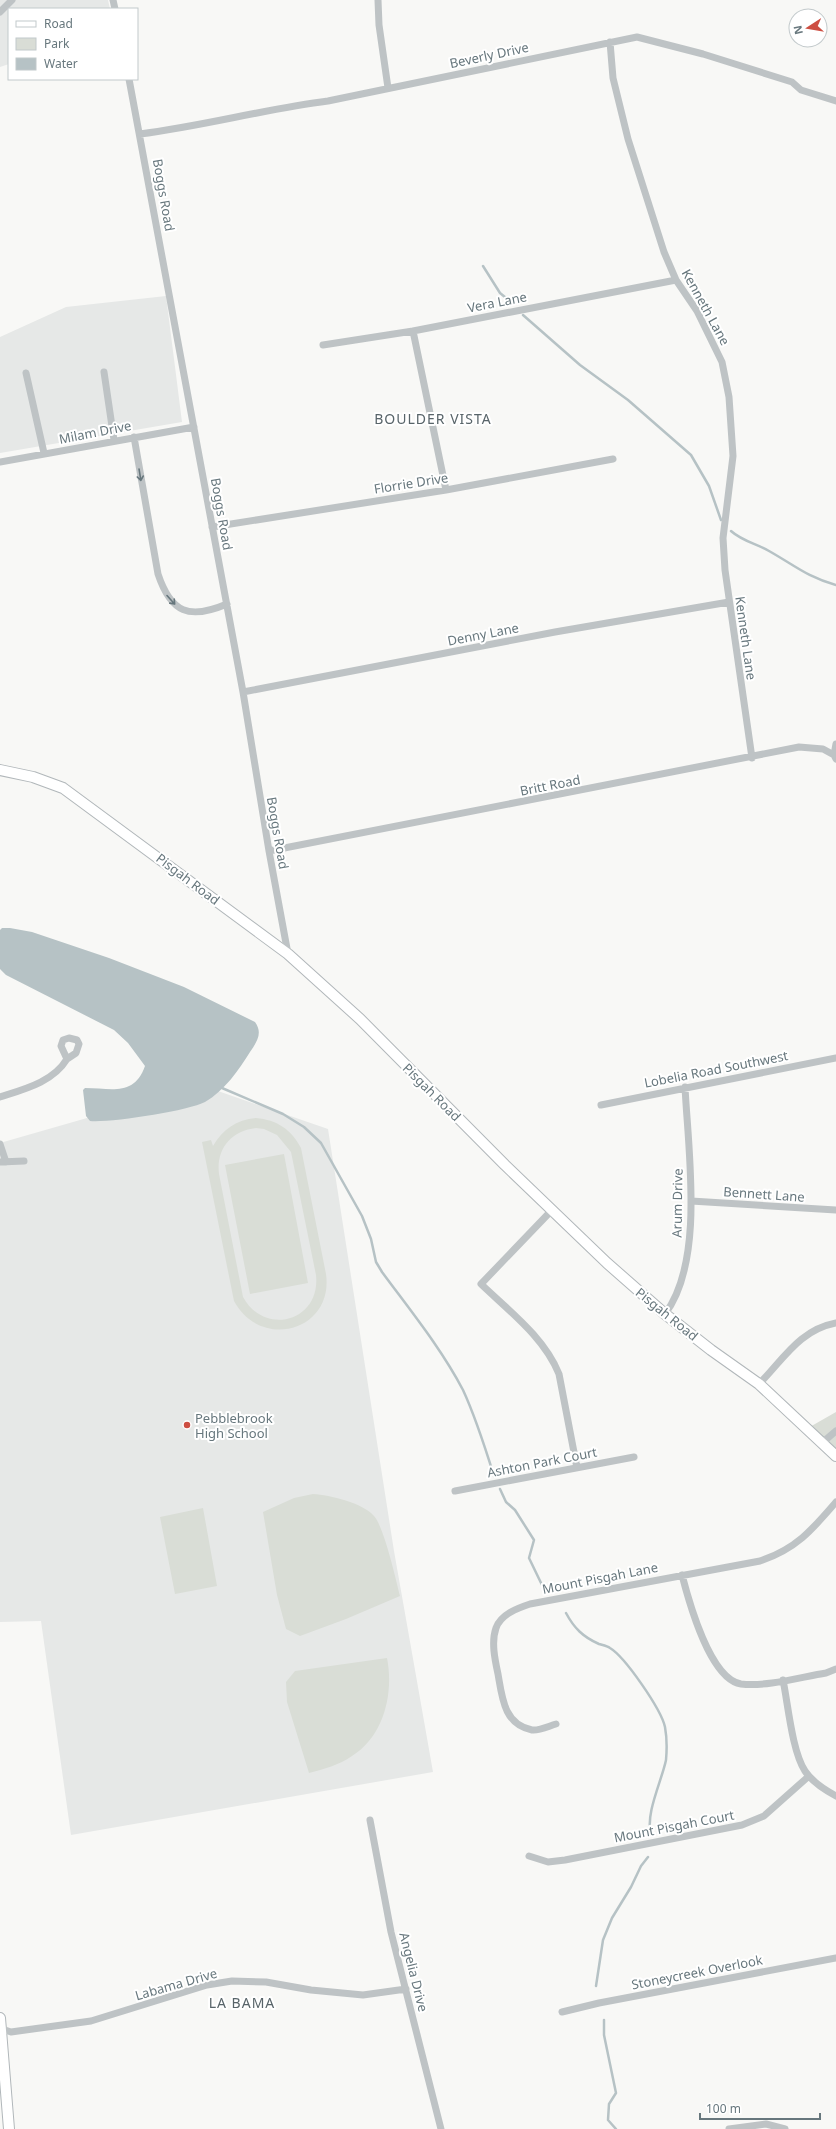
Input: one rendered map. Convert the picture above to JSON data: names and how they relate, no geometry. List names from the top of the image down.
{
  "streets": {
    "street": [
      "Beverly Drive",
      "Boggs Road",
      "Vera Lane",
      "Kenneth Lane",
      "Milam Drive",
      "Florrie Drive",
      "Denny Lane",
      "Britt Road",
      "Pisgah Road",
      "Lobelia Road Southwest",
      "Bennett Lane",
      "Arum Drive",
      "Ashton Park Court",
      "Mount Pisgah Lane",
      "Mount Pisgah Court",
      "Angelia Drive",
      "Stoneycreek Overlook",
      "Labama Drive"
    ]
  },
  "crossings": [
    ["Beverly Drive", "Boggs Road"],
    ["Beverly Drive", "Kenneth Lane"],
    ["Boggs Road", "Milam Drive"],
    ["Boggs Road", "Florrie Drive"],
    ["Boggs Road", "Denny Lane"],
    ["Boggs Road", "Britt Road"],
    ["Boggs Road", "Pisgah Road"],
    ["Vera Lane", "Kenneth Lane"],
    ["Kenneth Lane", "Denny Lane"],
    ["Kenneth Lane", "Britt Road"],
    ["Pisgah Road", "Arum Drive"],
    ["Lobelia Road Southwest", "Arum Drive"],
    ["Bennett Lane", "Arum Drive"],
    ["Angelia Drive", "Labama Drive"]
  ],
  "districts": ["BOULDER VISTA", "LA BAMA"],
  "places": ["Pebblebrook High School"],
  "legend": ["Road", "Park", "Water"],
  "scale_bar": "100 m",
  "north": "left"
}
